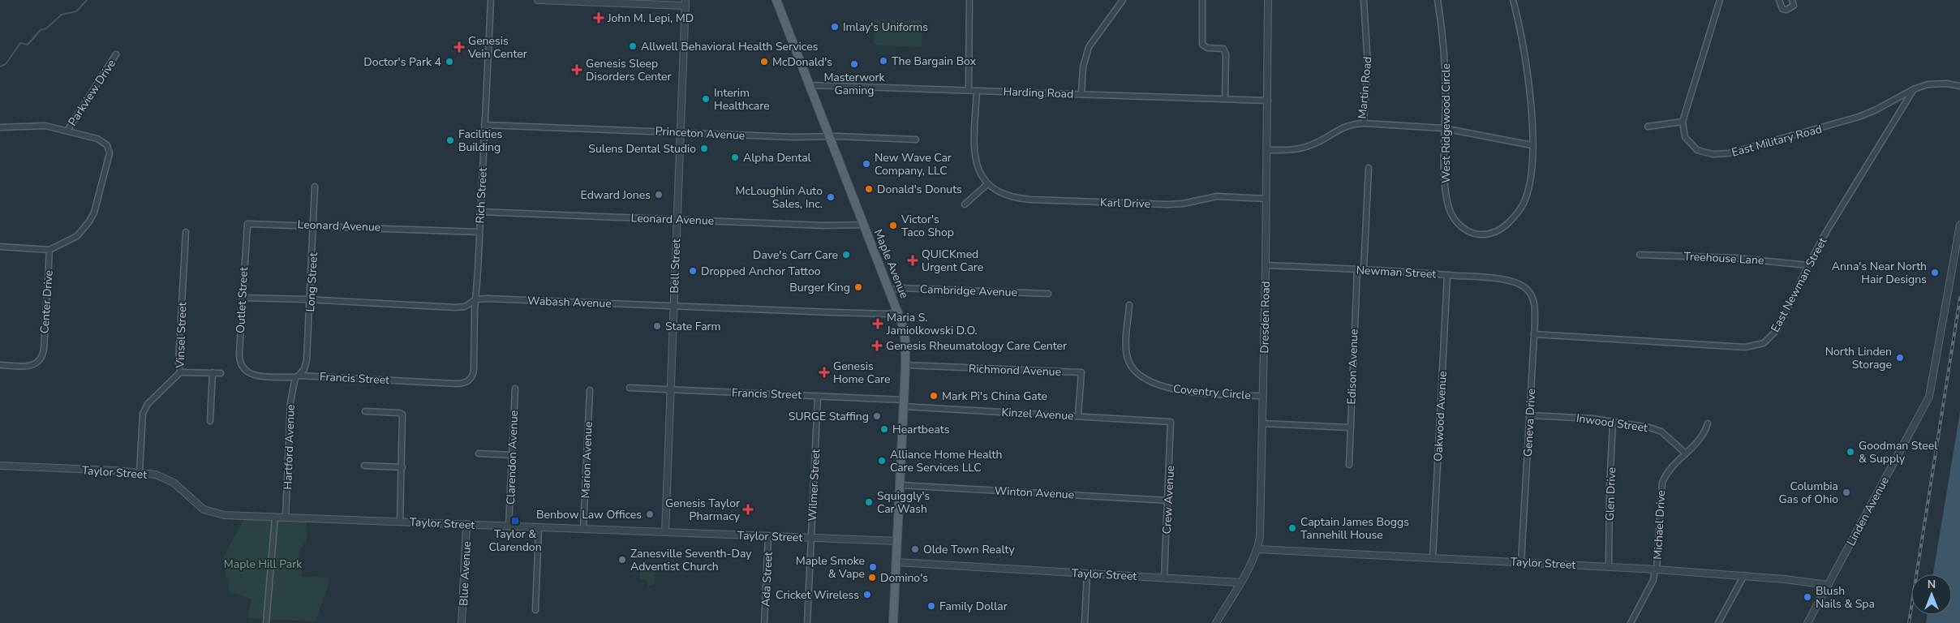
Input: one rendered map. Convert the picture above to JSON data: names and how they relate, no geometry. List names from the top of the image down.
{
  "streets": {
    "main road": ["Maple Avenue"],
    "street": [
      "Martin Road",
      "Parkview Drive",
      "Harding Road",
      "West Ridgewood Circle",
      "Princeton Avenue",
      "East Military Road",
      "Rich Street",
      "Karl Drive",
      "Leonard Avenue",
      "Treehouse Lane",
      "Bell Street",
      "Newman Street",
      "Long Street",
      "East Newman Street",
      "Cambridge Avenue",
      "Outlet Street",
      "Center Drive",
      "Wabash Avenue",
      "Dresden Road",
      "Vinsel Street",
      "Edison Avenue",
      "Richmond Avenue",
      "Francis Street",
      "Coventry Circle",
      "Kinzel Avenue",
      "Oakwood Avenue",
      "Geneva Drive",
      "Inwood Street",
      "Hartford Avenue",
      "Clarendon Avenue",
      "Marion Avenue",
      "Taylor Street",
      "Wilmer Street",
      "Winton Avenue",
      "Glen Drive",
      "Crew Avenue",
      "Linden Avenue",
      "Michael Drive",
      "Blue Avenue",
      "Ada Street"
    ]
  },
  "crossings": [
    ["Martin Road", "Dresden Road"],
    ["Harding Road", "Maple Avenue"],
    ["Harding Road", "Dresden Road"],
    ["Princeton Avenue", "Rich Street"],
    ["Princeton Avenue", "Maple Avenue"],
    ["Princeton Avenue", "Bell Street"],
    ["East Military Road", "East Newman Street"],
    ["Rich Street", "Leonard Avenue"],
    ["Rich Street", "Wabash Avenue"],
    ["Rich Street", "Francis Street"],
    ["Karl Drive", "Dresden Road"],
    ["Leonard Avenue", "Maple Avenue"],
    ["Leonard Avenue", "Bell Street"],
    ["Leonard Avenue", "Long Street"],
    ["Leonard Avenue", "Outlet Street"],
    ["Treehouse Lane", "East Newman Street"],
    ["Maple Avenue", "Cambridge Avenue"],
    ["Maple Avenue", "Wabash Avenue"],
    ["Maple Avenue", "Richmond Avenue"],
    ["Maple Avenue", "Francis Street"],
    ["Maple Avenue", "Kinzel Avenue"],
    ["Maple Avenue", "Taylor Street"],
    ["Maple Avenue", "Winton Avenue"],
    ["Bell Street", "Wabash Avenue"],
    ["Bell Street", "Francis Street"],
    ["Bell Street", "Taylor Street"],
    ["Newman Street", "Dresden Road"],
    ["Newman Street", "Edison Avenue"],
    ["Newman Street", "Oakwood Avenue"],
    ["Newman Street", "Geneva Drive"],
    ["Long Street", "Wabash Avenue"],
    ["Long Street", "Francis Street"],
    ["Long Street", "Hartford Avenue"],
    ["East Newman Street", "Geneva Drive"],
    ["Outlet Street", "Wabash Avenue"],
    ["Outlet Street", "Francis Street"],
    ["Dresden Road", "Coventry Circle"],
    ["Dresden Road", "Taylor Street"],
    ["Vinsel Street", "Taylor Street"],
    ["Richmond Avenue", "Kinzel Avenue"],
    ["Francis Street", "Kinzel Avenue"],
    ["Francis Street", "Hartford Avenue"],
    ["Francis Street", "Wilmer Street"],
    ["Kinzel Avenue", "Crew Avenue"],
    ["Oakwood Avenue", "Taylor Street"],
    ["Geneva Drive", "Inwood Street"],
    ["Geneva Drive", "Taylor Street"],
    ["Inwood Street", "Glen Drive"],
    ["Inwood Street", "Michael Drive"],
    ["Hartford Avenue", "Taylor Street"],
    ["Clarendon Avenue", "Taylor Street"],
    ["Marion Avenue", "Taylor Street"],
    ["Taylor Street", "Wilmer Street"],
    ["Taylor Street", "Glen Drive"],
    ["Taylor Street", "Crew Avenue"],
    ["Taylor Street", "Linden Avenue"],
    ["Taylor Street", "Michael Drive"],
    ["Taylor Street", "Blue Avenue"],
    ["Taylor Street", "Ada Street"],
    ["Winton Avenue", "Crew Avenue"]
  ],
  "parks": ["Maple Hill Park"],
  "places": {
    "health": [
      "John M. Lepi, MD",
      "Genesis Vein Center",
      "Genesis Sleep Disorders Center",
      "QUICKmed Urgent Care",
      "Maria S. Jamiolkowski D.O.",
      "Genesis Rheumatology Care Center",
      "Genesis Home Care",
      "Genesis Taylor Pharmacy"
    ],
    "other": [
      "Imlay's Uniforms",
      "Allwell Behavioral Health Services",
      "The Bargain Box",
      "Doctor's Park 4",
      "McDonald's",
      "Masterwork Gaming",
      "Interim Healthcare",
      "Facilities Building",
      "Sulens Dental Studio",
      "Alpha Dental",
      "New Wave Car Company, LLC",
      "Donald's Donuts",
      "Edward Jones",
      "McLoughlin Auto Sales, Inc.",
      "Victor's Taco Shop",
      "Dave's Carr Care",
      "Dropped Anchor Tattoo",
      "Anna's Near North Hair Designs",
      "Burger King",
      "State Farm",
      "North Linden Storage",
      "Mark Pi's China Gate",
      "SURGE Staffing",
      "Heartbeats",
      "Goodman Steel & Supply",
      "Alliance Home Health Care Services LLC",
      "Columbia Gas of Ohio",
      "Squiggly's Car Wash",
      "Benbow Law Offices",
      "Captain James Boggs Tannehill House",
      "Olde Town Realty",
      "Zanesville Seventh-Day Adventist Church",
      "Maple Smoke & Vape",
      "Domino's",
      "Cricket Wireless",
      "Blush Nails & Spa",
      "Family Dollar"
    ],
    "transit": ["Taylor & Clarendon"]
  },
  "north": "top"
}
